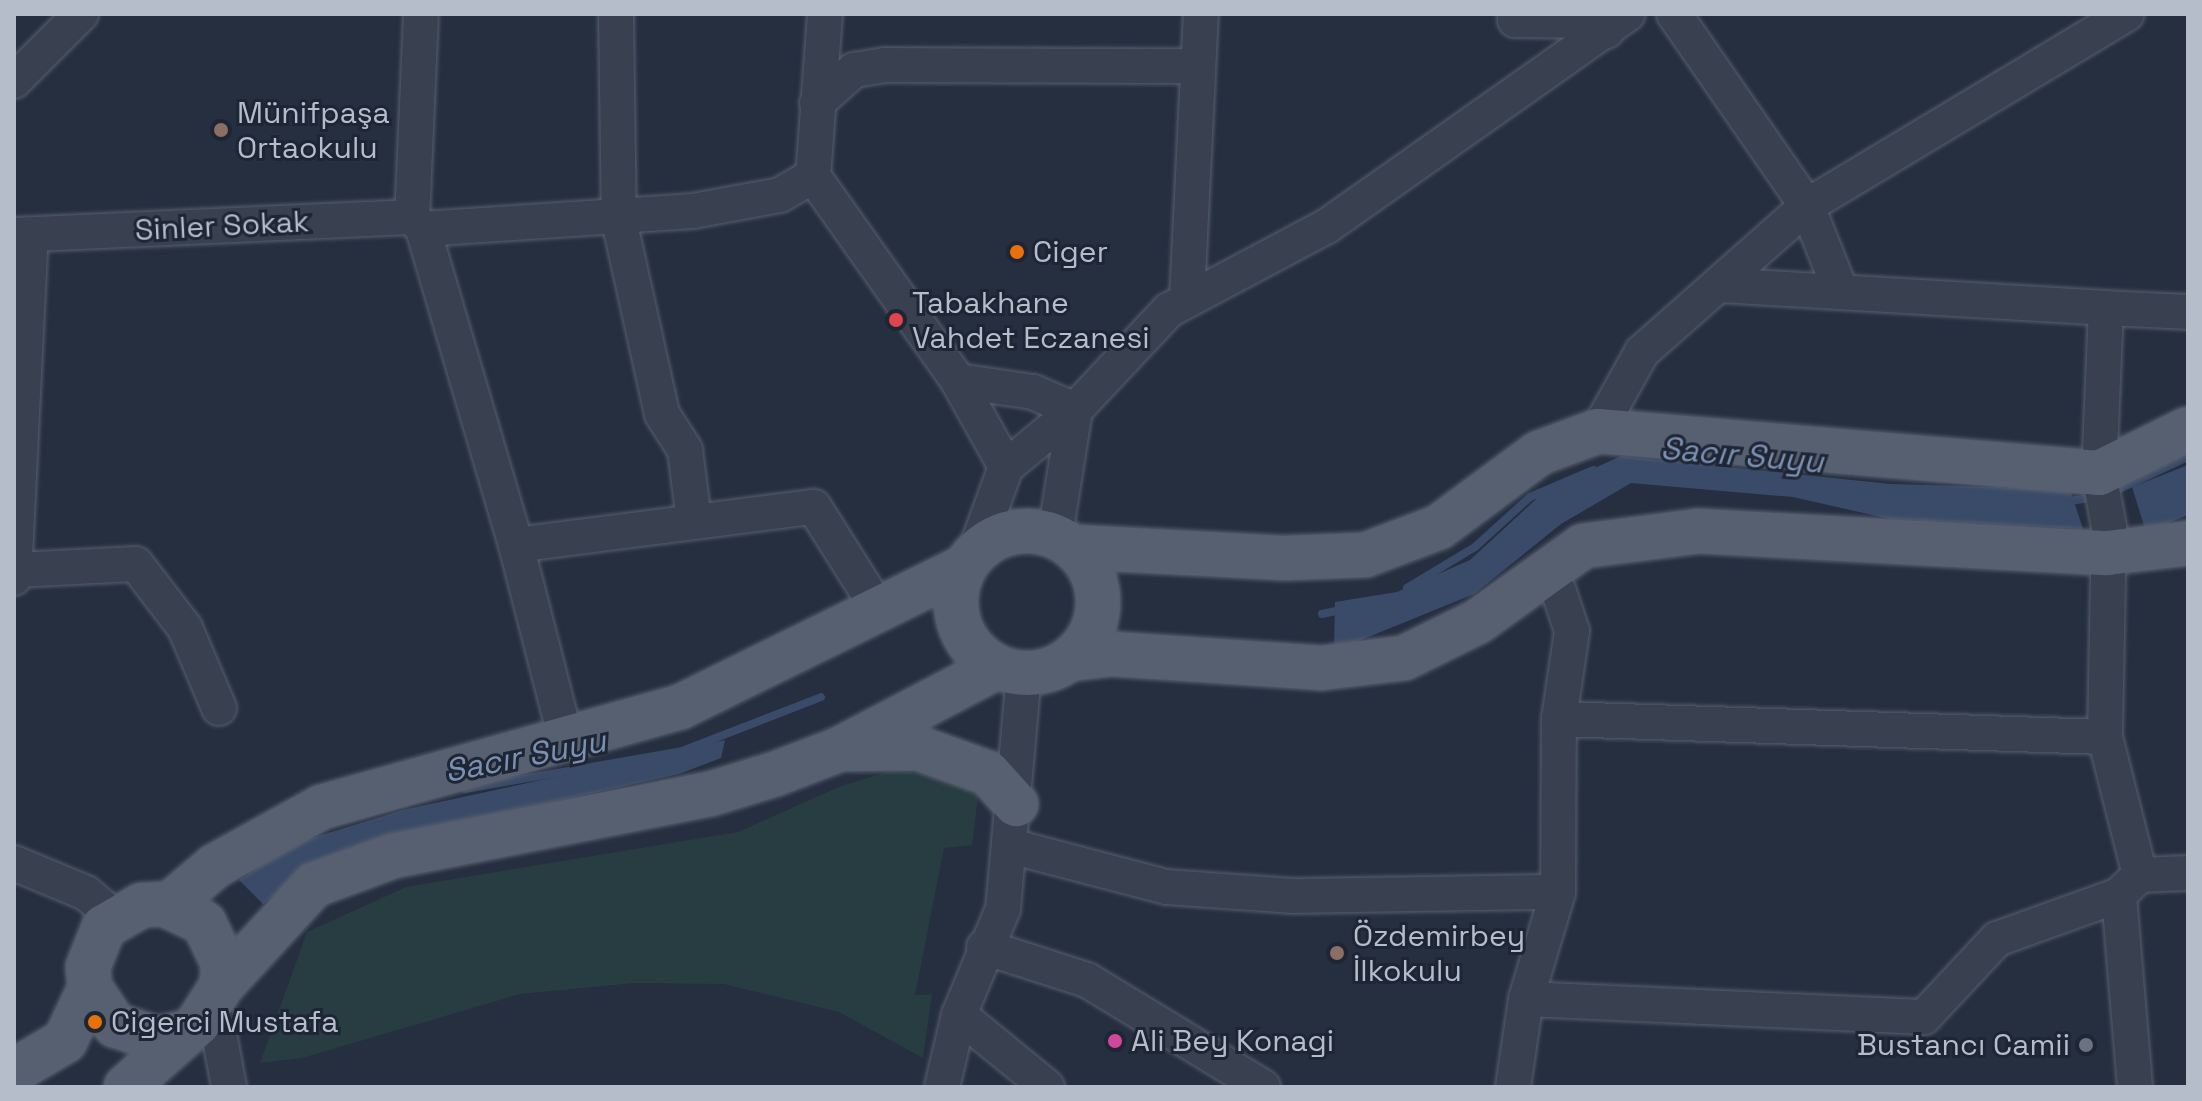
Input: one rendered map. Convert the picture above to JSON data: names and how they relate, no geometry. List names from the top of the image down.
{
  "streets": {
    "street": ["Sinler Sokak"]
  },
  "water": ["Sacır Suyu"],
  "places": [
    "Münifpaşa Ortaokulu",
    "Ciger",
    "Tabakhane Vahdet Eczanesi",
    "Özdemirbey İlkokulu",
    "Cigerci Mustafa",
    "Ali Bey Konagi",
    "Bustancı Camii"
  ]
}
